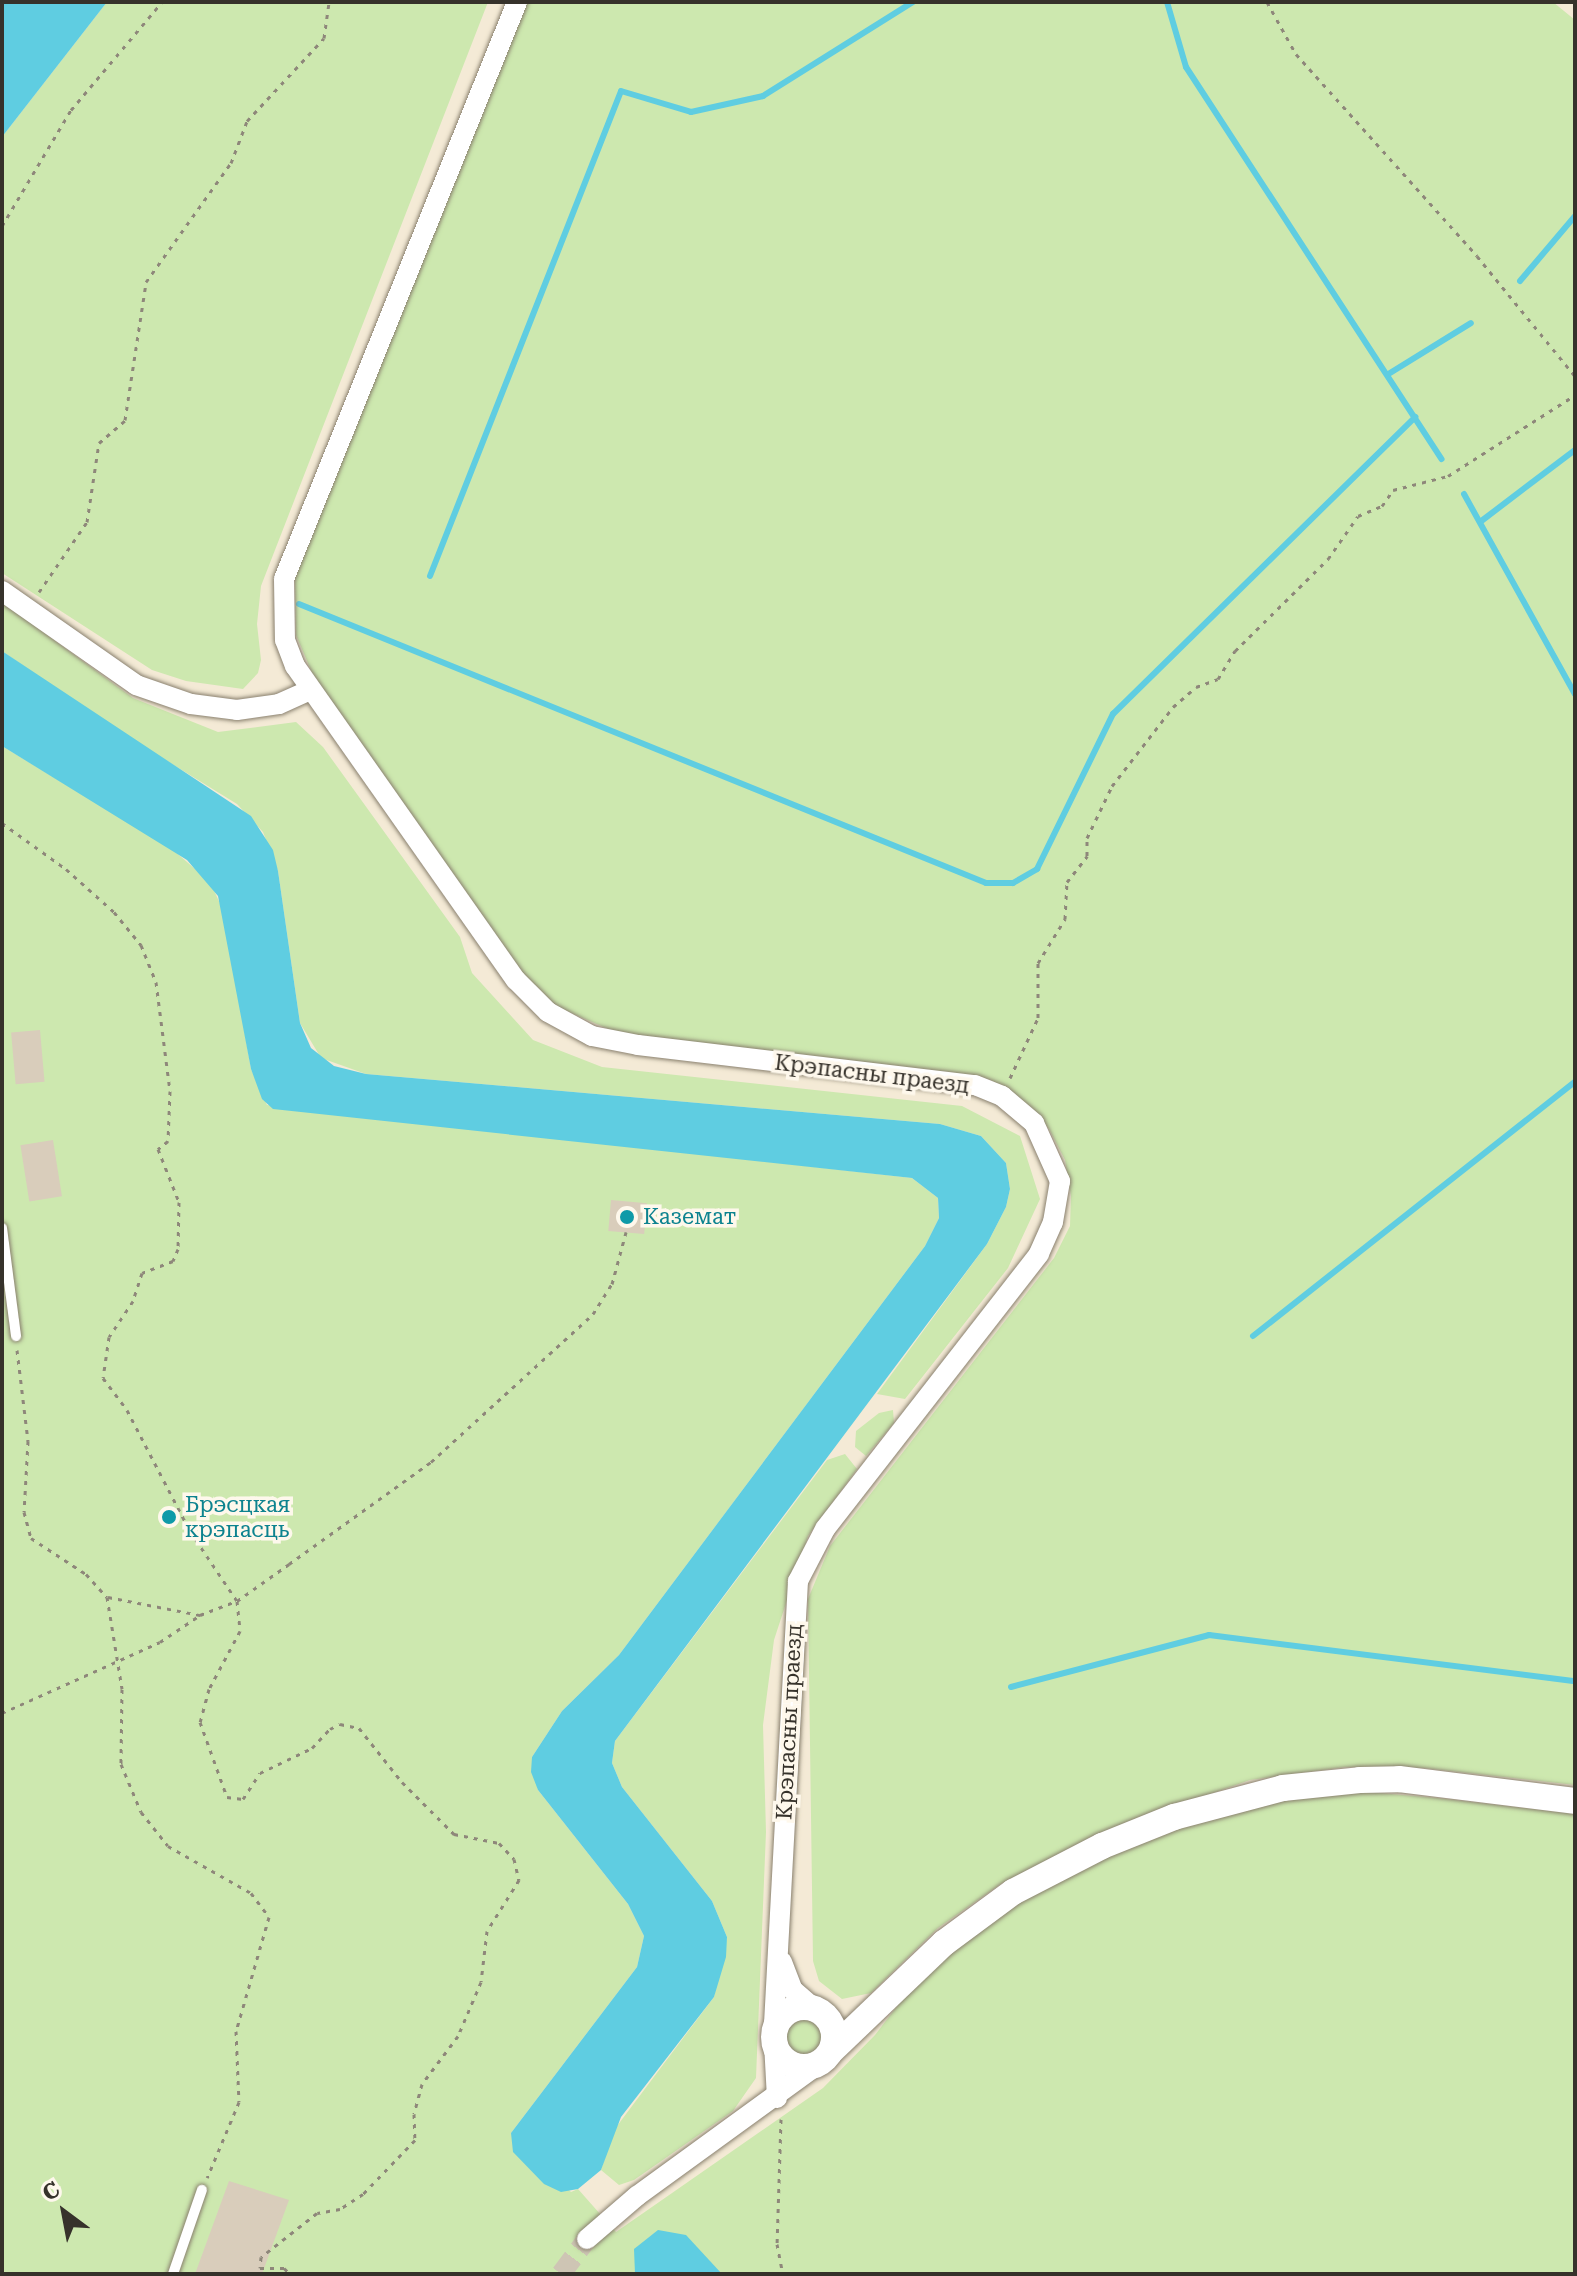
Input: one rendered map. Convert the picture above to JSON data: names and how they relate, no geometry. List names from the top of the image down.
{
  "streets": {
    "street": ["Крэпасны праезд"]
  },
  "places": ["Каземат", "Брэсцкая крэпасць"],
  "north": "top left"
}
